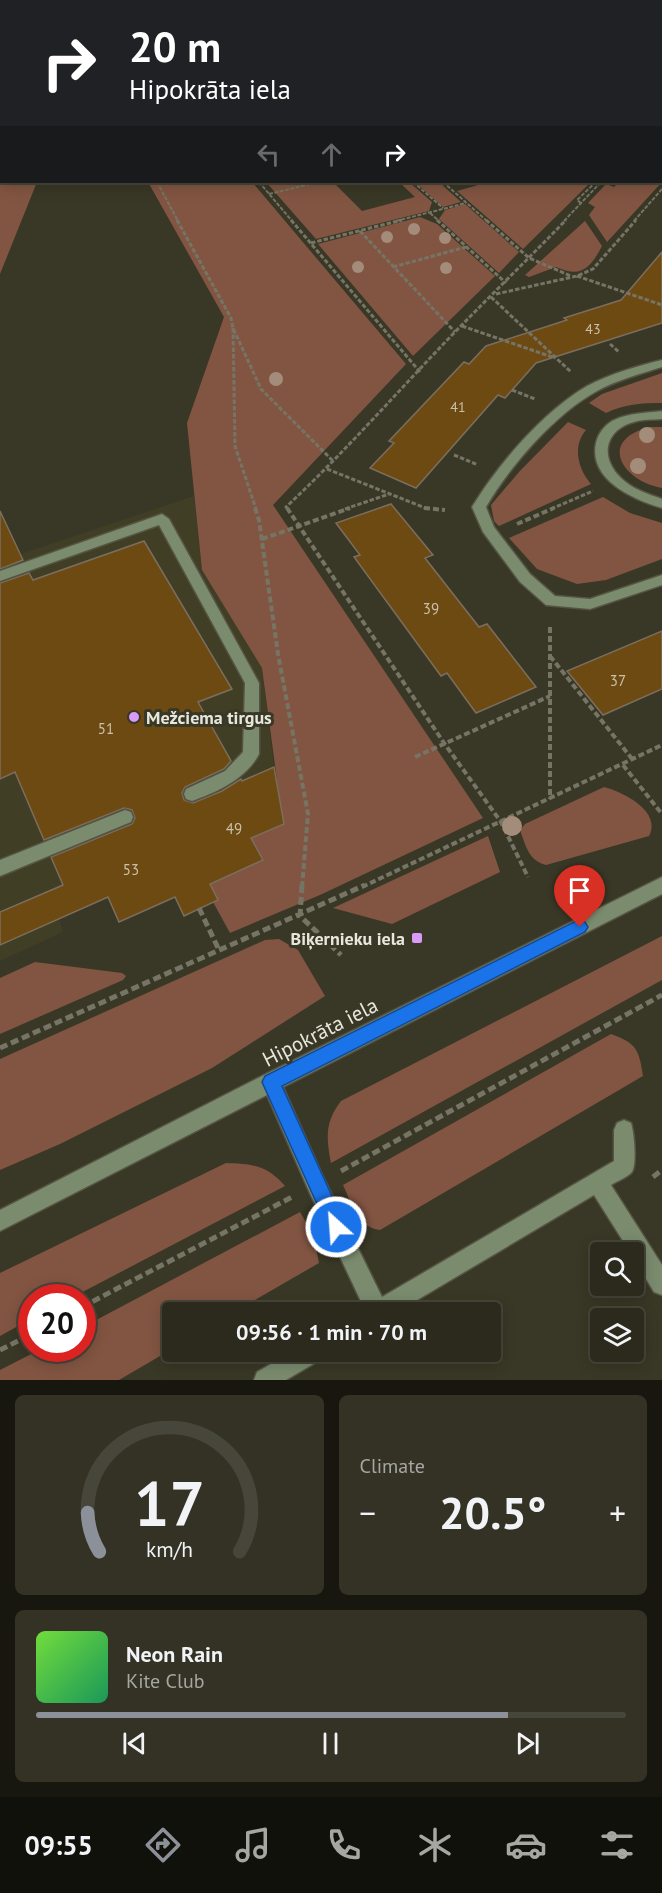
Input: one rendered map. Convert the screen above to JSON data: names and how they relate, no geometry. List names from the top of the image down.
{
  "streets": {
    "street": ["Hipokrāta iela"]
  },
  "places": {
    "other": ["Mežciema tirgus"],
    "transit": ["Biķernieku iela"]
  },
  "house_numbers": [
    "43",
    "41",
    "39",
    "37",
    "51",
    "49",
    "53"
  ],
  "page": {
    "turn": ["20 m", "Hipokrāta iela"],
    "limit": "20",
    "trip": "09:56 · 1 min · 70 m",
    "tile": "Climate",
    "heat": ["−", "20.5°", "+"],
    "song": ["Neon Rain", "Kite Club"],
    "tabs": "09:55",
    "gauge": ["17", "km/h"]
  }
}
